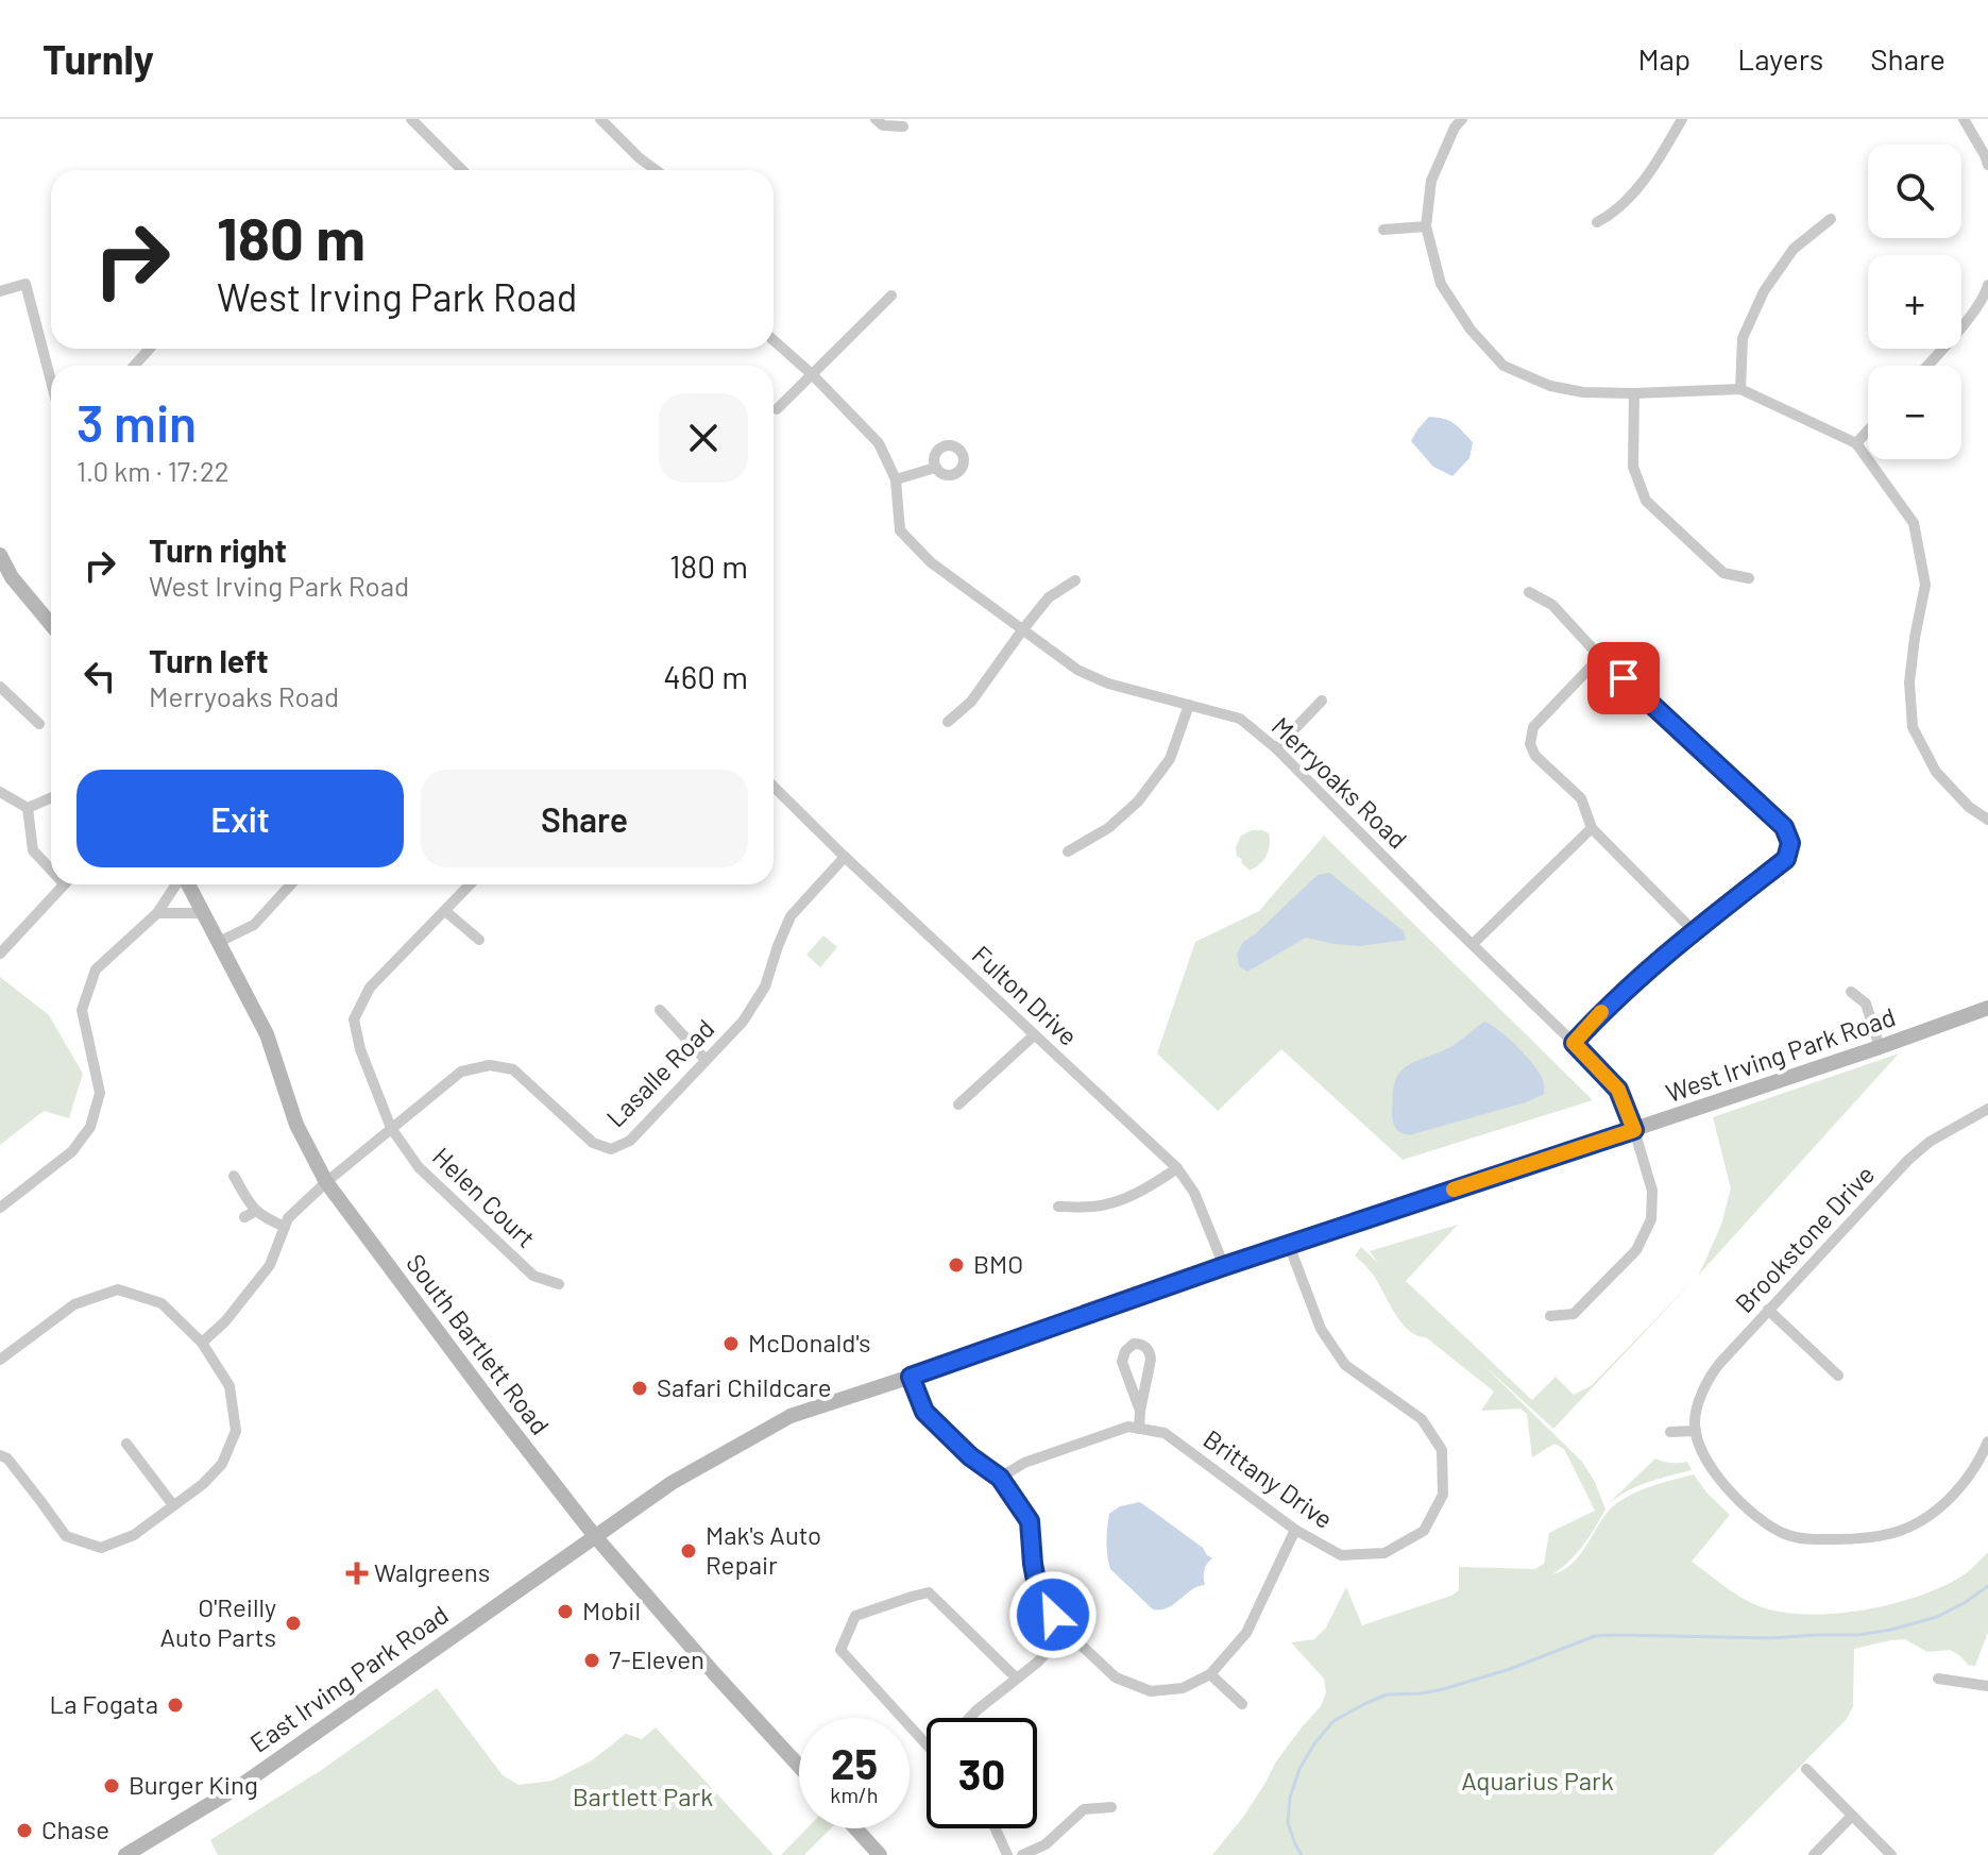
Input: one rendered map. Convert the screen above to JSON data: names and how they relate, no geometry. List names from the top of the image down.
{
  "streets": {
    "main road": ["West Irving Park Road", "South Bartlett Road", "East Irving Park Road"],
    "street": [
      "Merryoaks Road",
      "Fulton Drive",
      "Lasalle Road",
      "Helen Court",
      "Brookstone Drive",
      "Brittany Drive"
    ]
  },
  "crossings": [
    ["Merryoaks Road", "West Irving Park Road"],
    ["Fulton Drive", "West Irving Park Road"],
    ["Fulton Drive", "Lasalle Road"],
    ["West Irving Park Road", "South Bartlett Road"],
    ["West Irving Park Road", "Brittany Drive"],
    ["West Irving Park Road", "East Irving Park Road"],
    ["Lasalle Road", "Helen Court"],
    ["Lasalle Road", "South Bartlett Road"],
    ["South Bartlett Road", "East Irving Park Road"]
  ],
  "parks": ["Aquarius Park", "Bartlett Park"],
  "places": {
    "other": [
      "BMO",
      "McDonald's",
      "Safari Childcare",
      "Mak's Auto Repair",
      "Mobil",
      "O'Reilly Auto Parts",
      "7-Eleven",
      "La Fogata",
      "Burger King",
      "Chase"
    ],
    "health": ["Walgreens"]
  },
  "page": {
    "header": "Turnly",
    "nav": ["Map", "Layers", "Share"],
    "map_buttons": ["+", "−"],
    "turn": ["180 m", "West Irving Park Road"],
    "heading": ["3 min", "1.0 km · 17:22"],
    "list": [
      {
        "name": "Turn right",
        "note": "West Irving Park Road",
        "value": "180 m"
      },
      {
        "name": "Turn left",
        "note": "Merryoaks Road",
        "value": "460 m"
      }
    ],
    "buttons": ["Exit", "Share"],
    "speed": "25 km/h",
    "limit": "30"
  }
}
